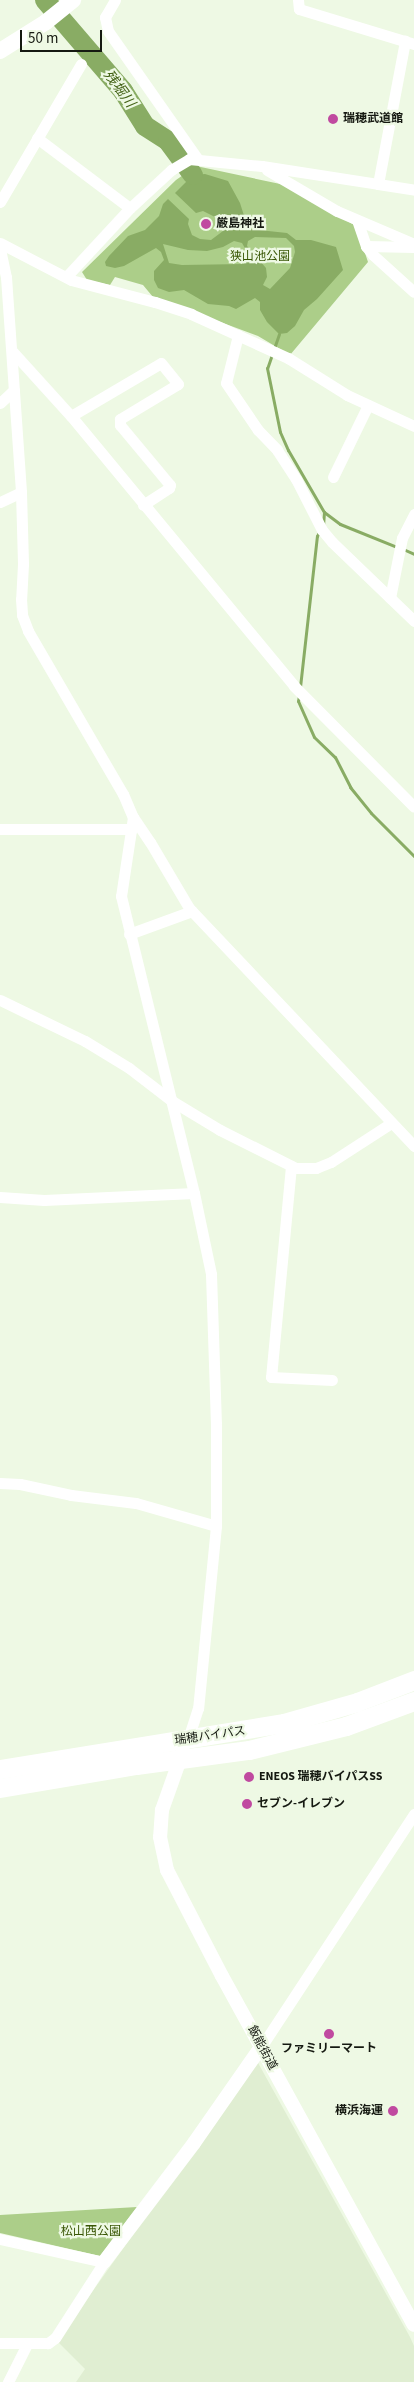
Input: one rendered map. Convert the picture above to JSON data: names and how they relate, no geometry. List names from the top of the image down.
{
  "streets": {
    "highway": ["瑞穂バイパス"],
    "street": ["飯能街道"]
  },
  "crossings": [
    ["瑞穂バイパス", "飯能街道"]
  ],
  "water": ["残堀川"],
  "parks": ["狭山池公園", "松山西公園"],
  "places": [
    "瑞穂武道館",
    "厳島神社",
    "ENEOS 瑞穂バイパスSS",
    "セブン-イレブン",
    "ファミリーマート",
    "横浜海運"
  ],
  "scale_bar": "50 m"
}
